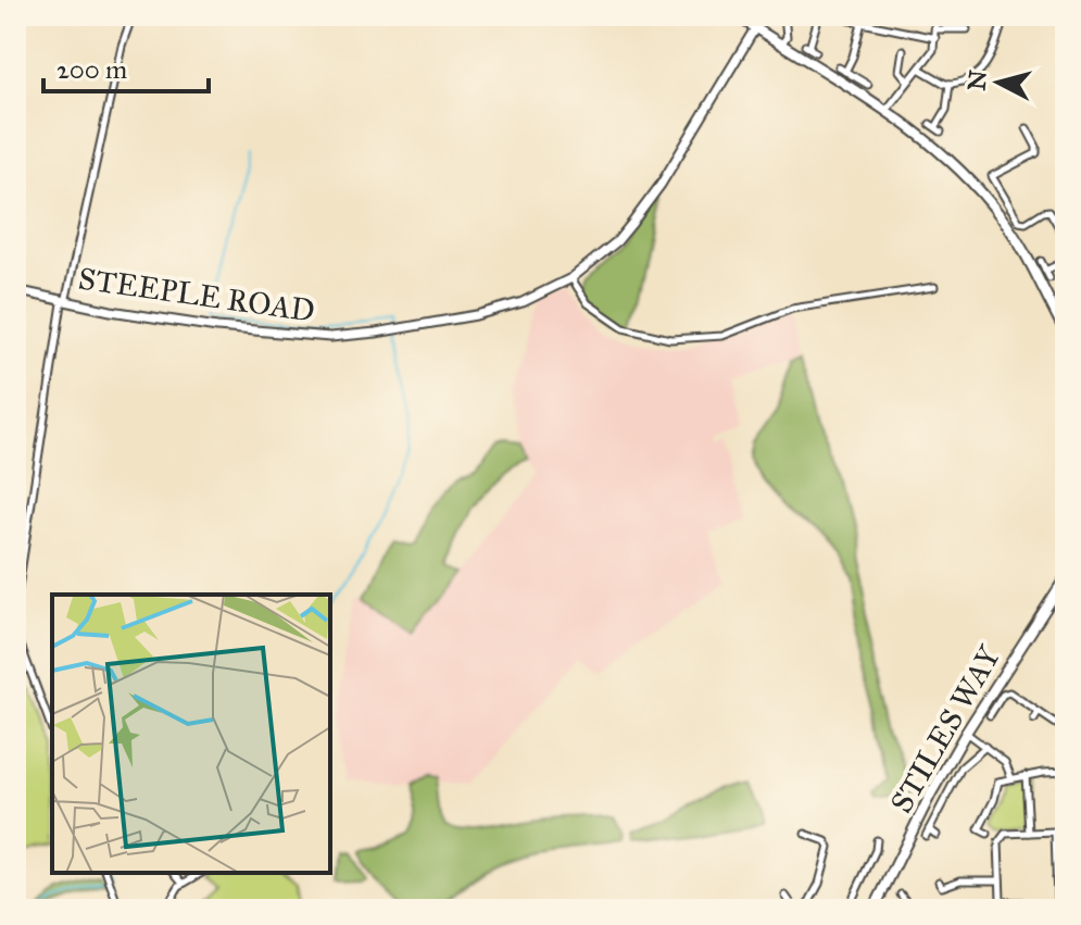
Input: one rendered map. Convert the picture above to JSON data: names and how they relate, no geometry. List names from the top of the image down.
{
  "streets": {
    "main road": ["STILES WAY"],
    "street": ["STEEPLE ROAD"]
  },
  "scale_bar": "200 m",
  "north": "left"
}
